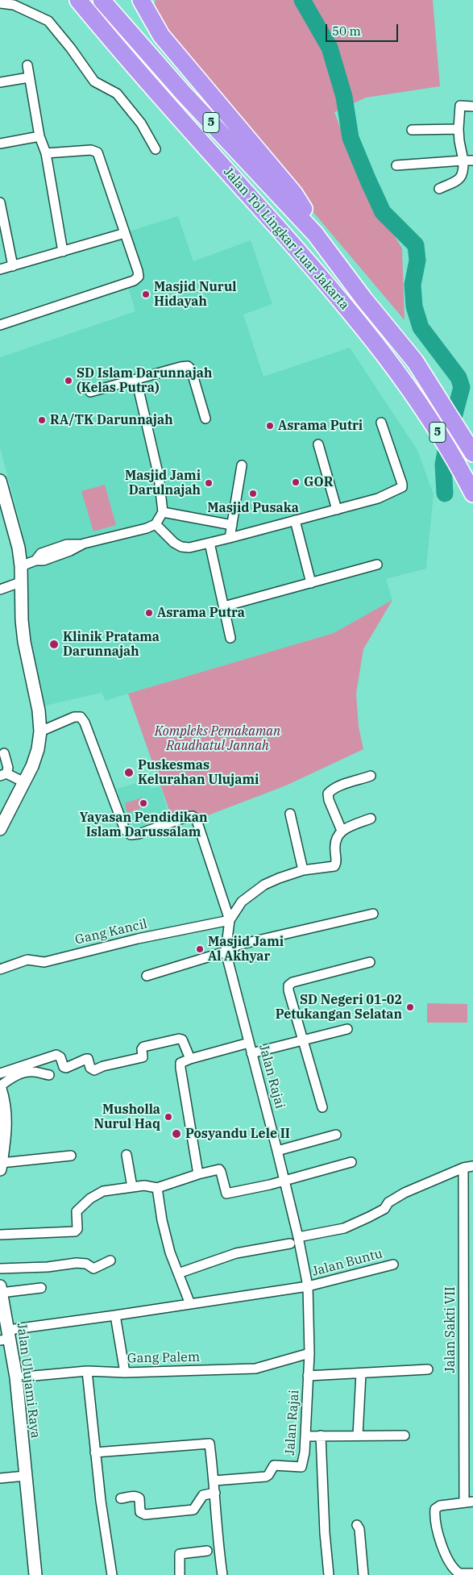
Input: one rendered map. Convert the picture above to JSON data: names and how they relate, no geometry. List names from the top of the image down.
{
  "streets": {
    "highway": ["5", "Jalan Tol Lingkar Luar Jakarta"],
    "street": [
      "Gang Kancil",
      "Jalan Rajai",
      "Jalan Buntu",
      "Jalan Sakti VII",
      "Gang Palem",
      "Jalan Ulujami Raya"
    ]
  },
  "crossings": [
    ["Gang Kancil", "Jalan Rajai"],
    ["Jalan Rajai", "Jalan Buntu"],
    ["Jalan Rajai", "Gang Palem"],
    ["Gang Palem", "Jalan Ulujami Raya"]
  ],
  "parks": ["Kompleks Pemakaman Raudhatul Jannah"],
  "places": [
    "Masjid Nurul Hidayah",
    "SD Islam Darunnajah (Kelas Putra)",
    "RA/TK Darunnajah",
    "Asrama Putri",
    "GOR",
    "Masjid Jami Darulnajah",
    "Masjid Pusaka",
    "Asrama Putra",
    "Klinik Pratama Darunnajah",
    "Puskesmas Kelurahan Ulujami",
    "Yayasan Pendidikan Islam Darussalam",
    "Masjid Jami Al Akhyar",
    "SD Negeri 01-02 Petukangan Selatan",
    "Musholla Nurul Haq",
    "Posyandu Lele II"
  ],
  "scale_bar": "50 m"
}
